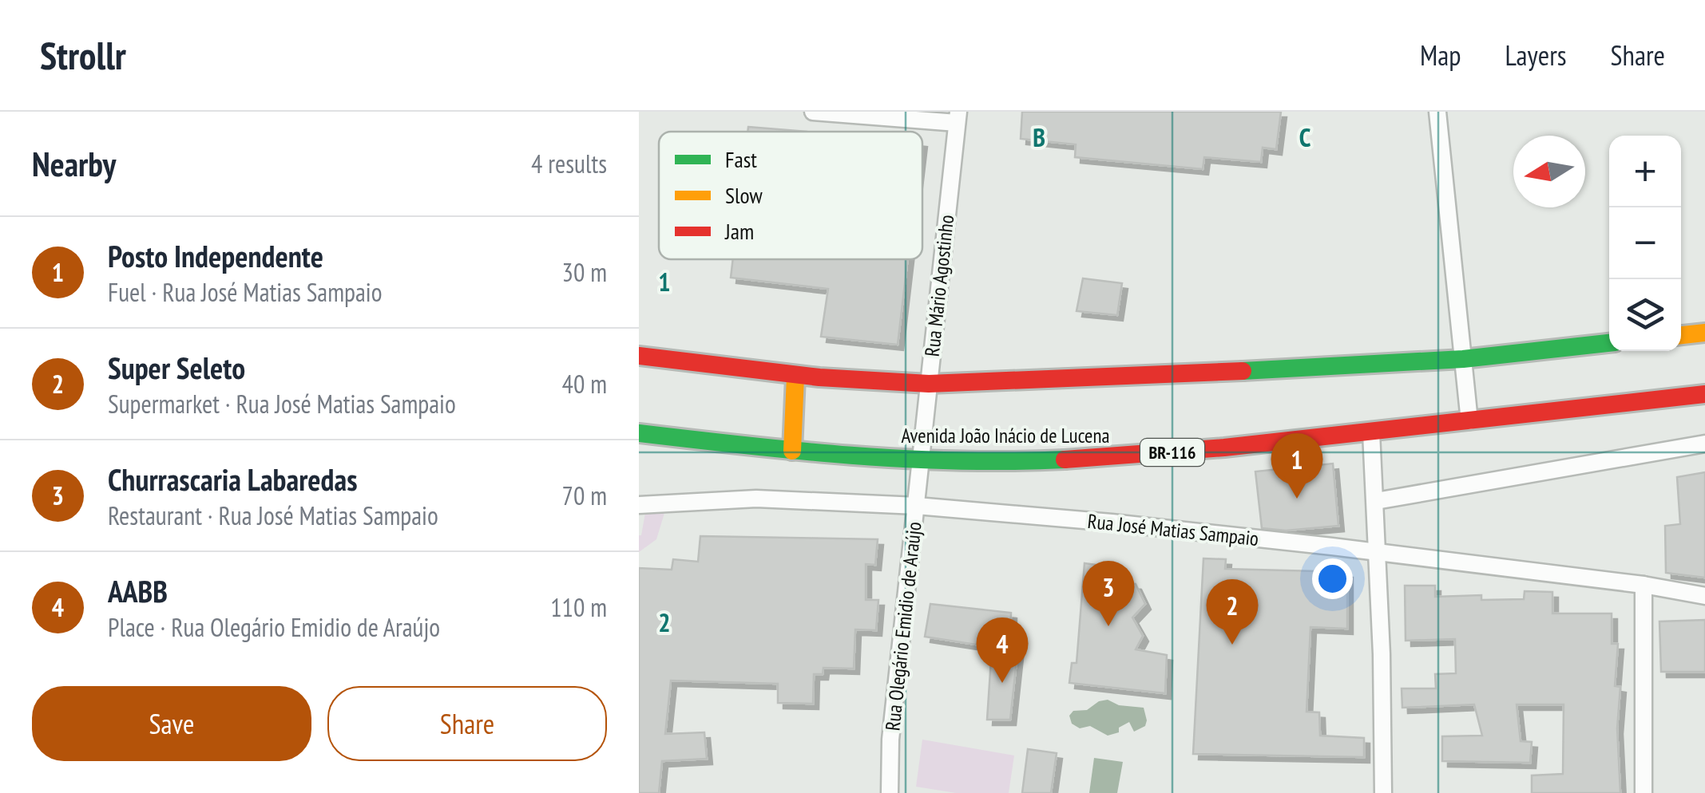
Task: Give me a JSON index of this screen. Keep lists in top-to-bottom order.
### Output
{
  "streets": {
    "main road": ["Avenida João Inácio de Lucena", "BR-116"],
    "street": ["Rua Mário Agostinho", "Rua José Matias Sampaio", "Rua Olegário Emidio de Araújo"]
  },
  "crossings": [
    ["Rua Mário Agostinho", "Avenida João Inácio de Lucena"],
    ["Rua Mário Agostinho", "Rua Olegário Emidio de Araújo"],
    ["Avenida João Inácio de Lucena", "Rua Olegário Emidio de Araújo"],
    ["Rua José Matias Sampaio", "Rua Olegário Emidio de Araújo"]
  ],
  "legend": ["Fast", "Slow", "Jam"],
  "north": "left",
  "page": {
    "header": "Strollr",
    "nav": ["Map", "Layers", "Share"],
    "heading": ["Nearby", "4 results"],
    "map_buttons": ["+", "−"],
    "list": [
      {
        "mark": "1",
        "name": "Posto Independente",
        "note": "Fuel · Rua José Matias Sampaio",
        "value": "30 m"
      },
      {
        "mark": "2",
        "name": "Super Seleto",
        "note": "Supermarket · Rua José Matias Sampaio",
        "value": "40 m"
      },
      {
        "mark": "3",
        "name": "Churrascaria Labaredas",
        "note": "Restaurant · Rua José Matias Sampaio",
        "value": "70 m"
      },
      {
        "mark": "4",
        "name": "AABB",
        "note": "Place · Rua Olegário Emidio de Araújo",
        "value": "110 m"
      }
    ],
    "pins": [
      "1",
      "3",
      "2",
      "4"
    ],
    "buttons": ["Save", "Share"]
  },
  "grid": {
    "columns": ["B", "C"],
    "rows": ["1", "2"]
  }
}
